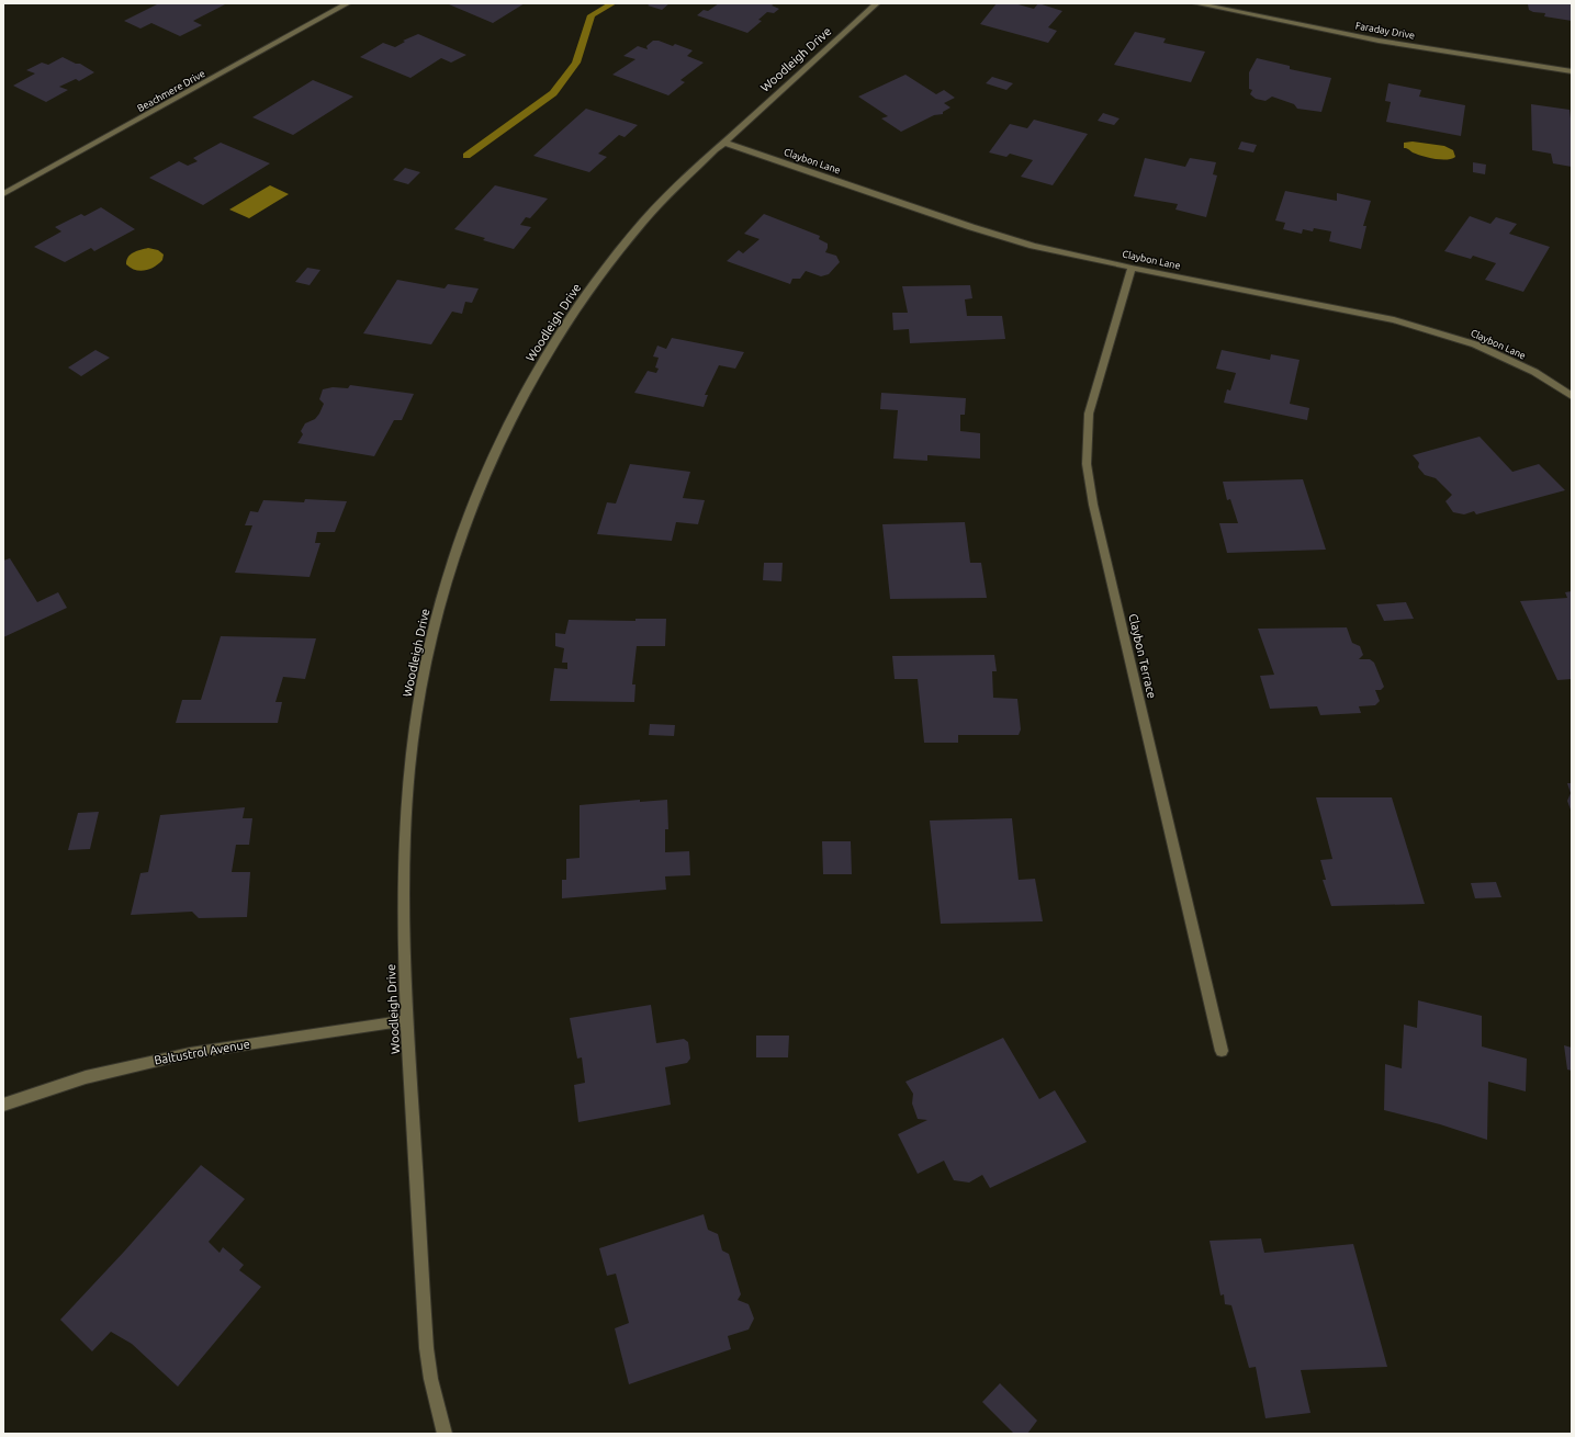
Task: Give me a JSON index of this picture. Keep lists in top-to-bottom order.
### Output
{
  "streets": {
    "street": [
      "Faraday Drive",
      "Woodleigh Drive",
      "Beachmere Drive",
      "Claybon Lane",
      "Claybon Terrace",
      "Baltustrol Avenue"
    ]
  },
  "crossings": [
    ["Woodleigh Drive", "Claybon Lane"],
    ["Woodleigh Drive", "Baltustrol Avenue"],
    ["Claybon Lane", "Claybon Terrace"]
  ]
}
